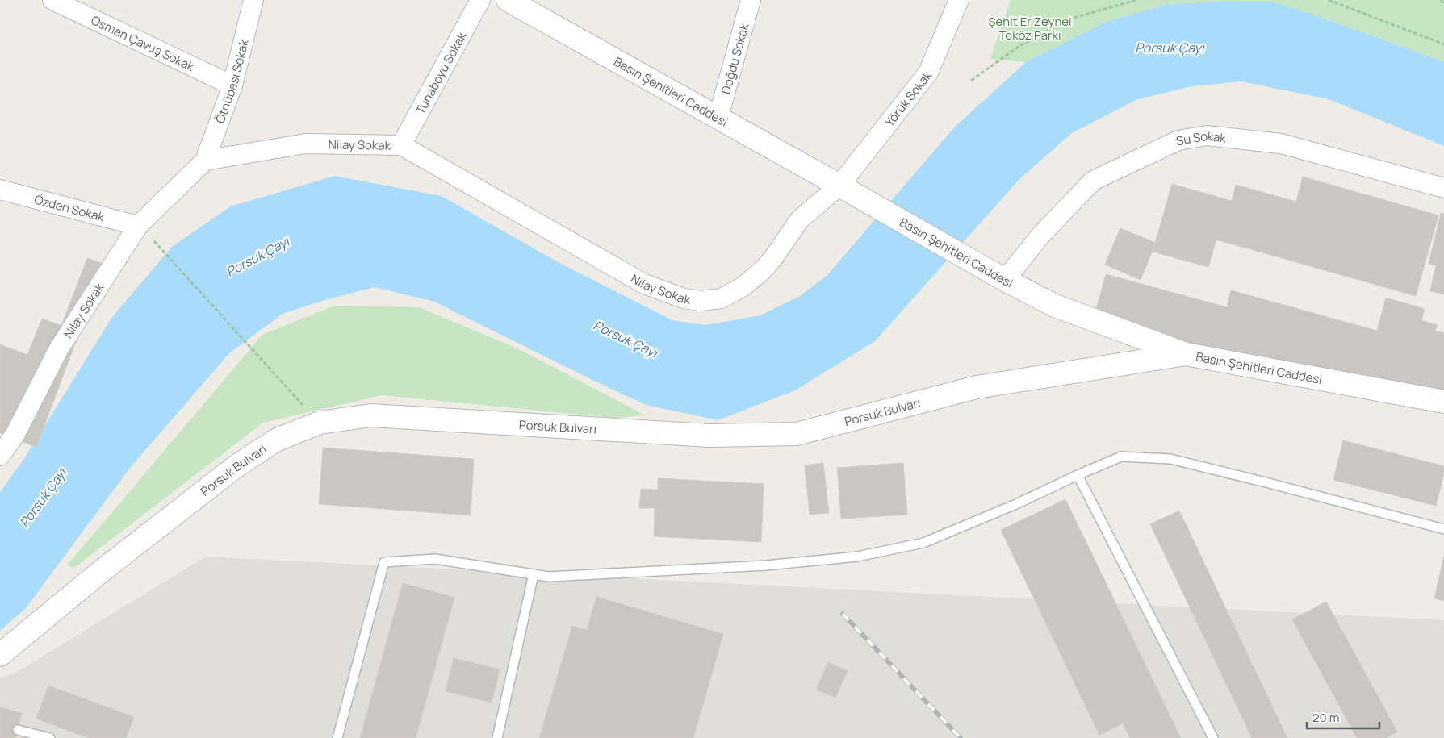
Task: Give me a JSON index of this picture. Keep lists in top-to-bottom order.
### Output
{
  "streets": {
    "main road": ["Basın Şehitleri Caddesi", "Porsuk Bulvarı"],
    "street": [
      "Osman Çavuş Sokak",
      "Doğdu Sokak",
      "Tunaboyu Sokak",
      "Ötnübaşı Sokak",
      "Yörük Sokak",
      "Su Sokak",
      "Nilay Sokak",
      "Özden Sokak"
    ]
  },
  "crossings": [
    ["Osman Çavuş Sokak", "Ötnübaşı Sokak"],
    ["Doğdu Sokak", "Basın Şehitleri Caddesi"],
    ["Tunaboyu Sokak", "Nilay Sokak"],
    ["Ötnübaşı Sokak", "Nilay Sokak"],
    ["Basın Şehitleri Caddesi", "Yörük Sokak"],
    ["Basın Şehitleri Caddesi", "Su Sokak"],
    ["Basın Şehitleri Caddesi", "Nilay Sokak"],
    ["Basın Şehitleri Caddesi", "Porsuk Bulvarı"],
    ["Yörük Sokak", "Nilay Sokak"],
    ["Nilay Sokak", "Özden Sokak"]
  ],
  "water": ["Porsuk Çayı"],
  "parks": ["Şehit Er Zeynel Toköz Parkı"],
  "scale_bar": "20 m"
}
